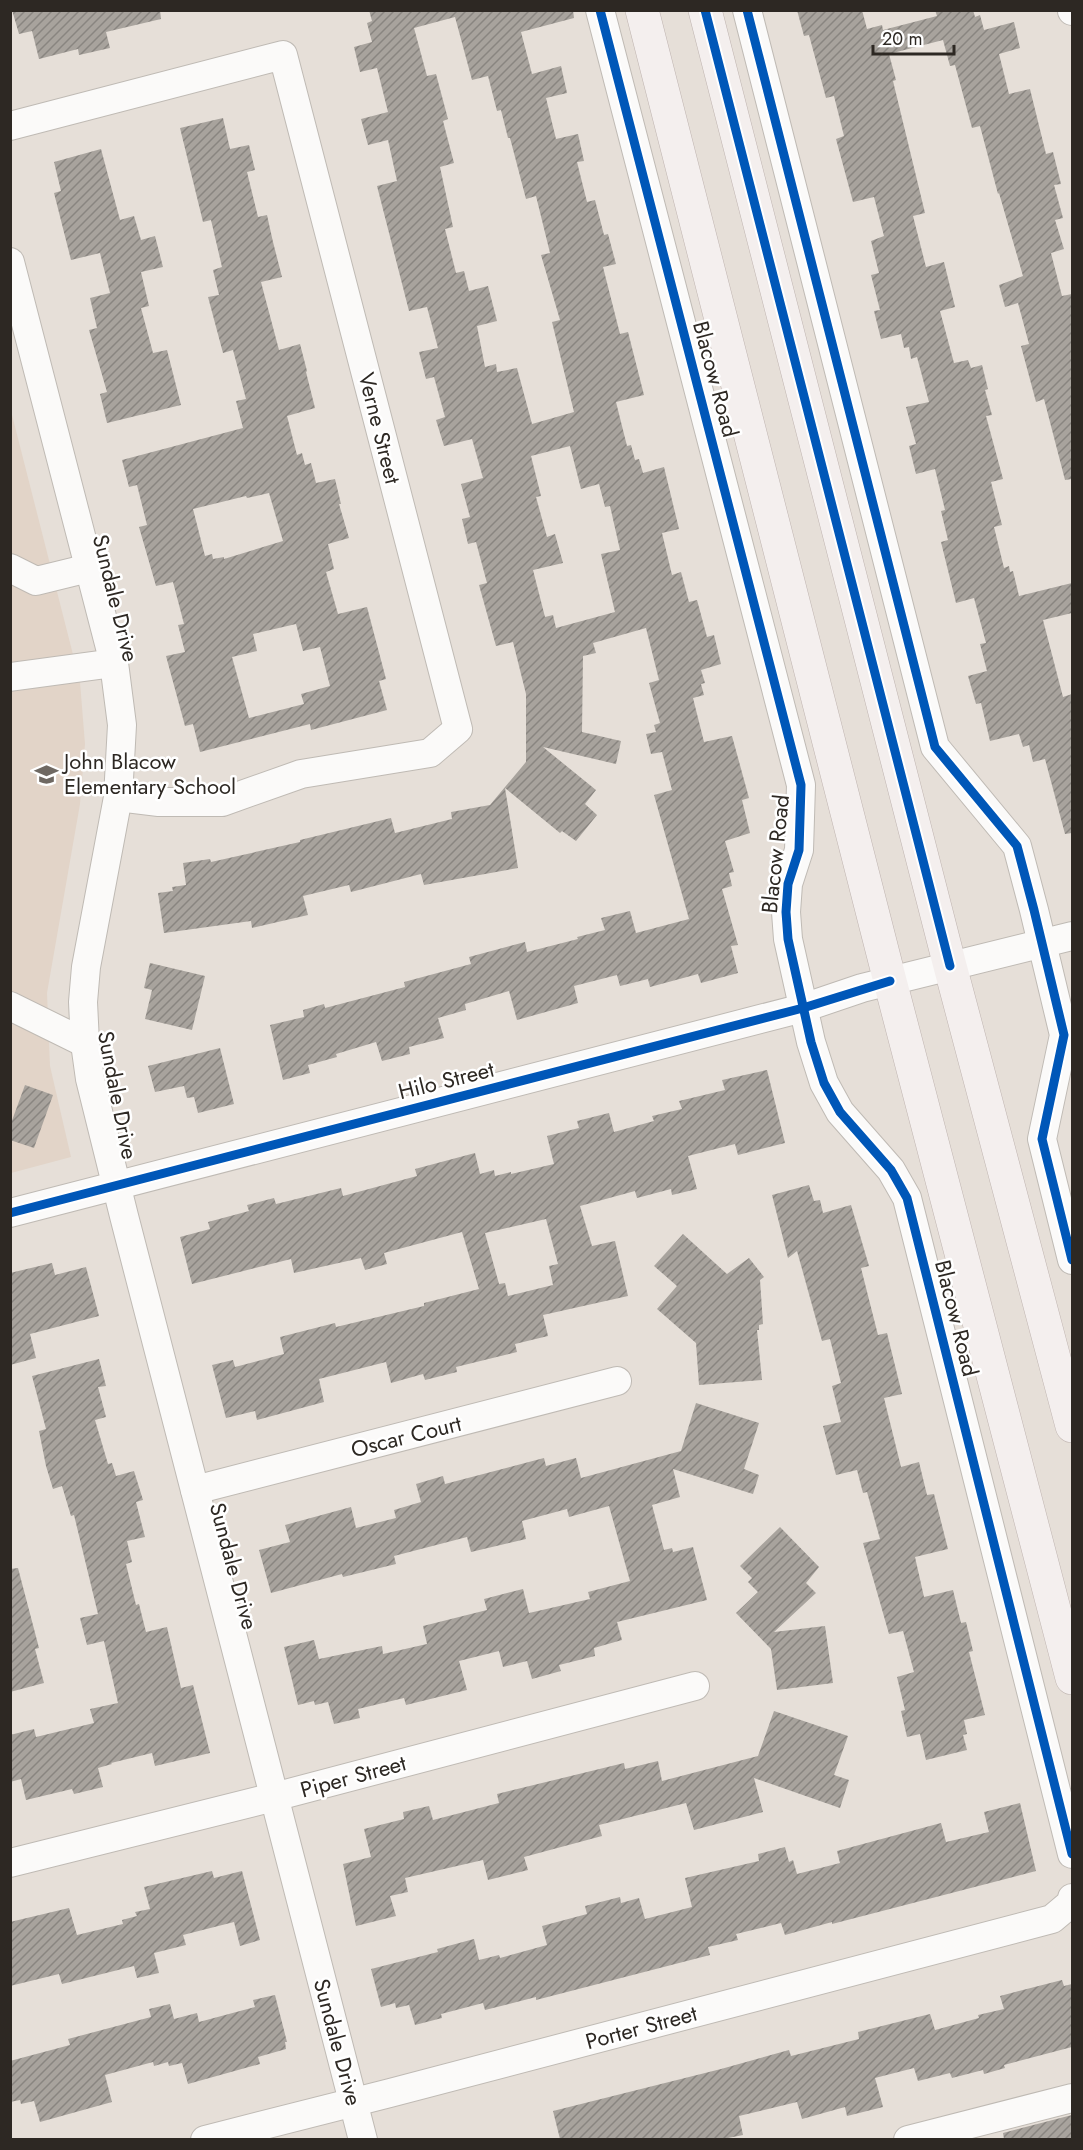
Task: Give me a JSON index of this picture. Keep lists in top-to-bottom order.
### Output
{
  "streets": {
    "main road": ["Blacow Road"],
    "street": [
      "Verne Street",
      "Sundale Drive",
      "Hilo Street",
      "Oscar Court",
      "Piper Street",
      "Porter Street"
    ]
  },
  "crossings": [
    ["Blacow Road", "Hilo Street"],
    ["Verne Street", "Sundale Drive"],
    ["Sundale Drive", "Hilo Street"],
    ["Sundale Drive", "Oscar Court"],
    ["Sundale Drive", "Piper Street"],
    ["Sundale Drive", "Porter Street"]
  ],
  "places": {
    "school or university": ["John Blacow Elementary School"]
  },
  "scale_bar": "20 m"
}
